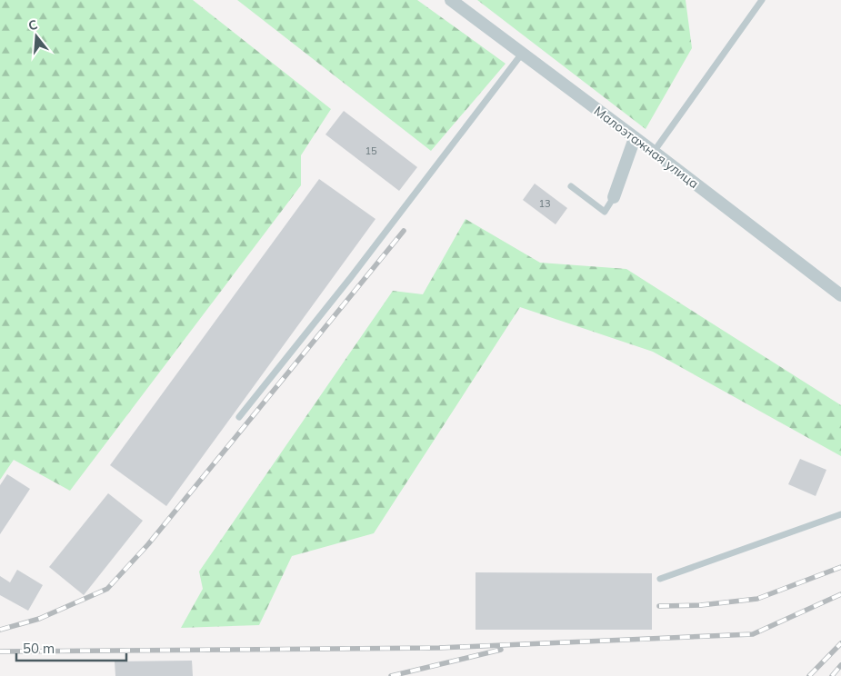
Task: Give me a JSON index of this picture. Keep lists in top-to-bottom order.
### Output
{
  "streets": {
    "street": ["Малоэтажная улица"]
  },
  "house_numbers": ["15", "13"],
  "scale_bar": "50 m",
  "north": "top"
}
